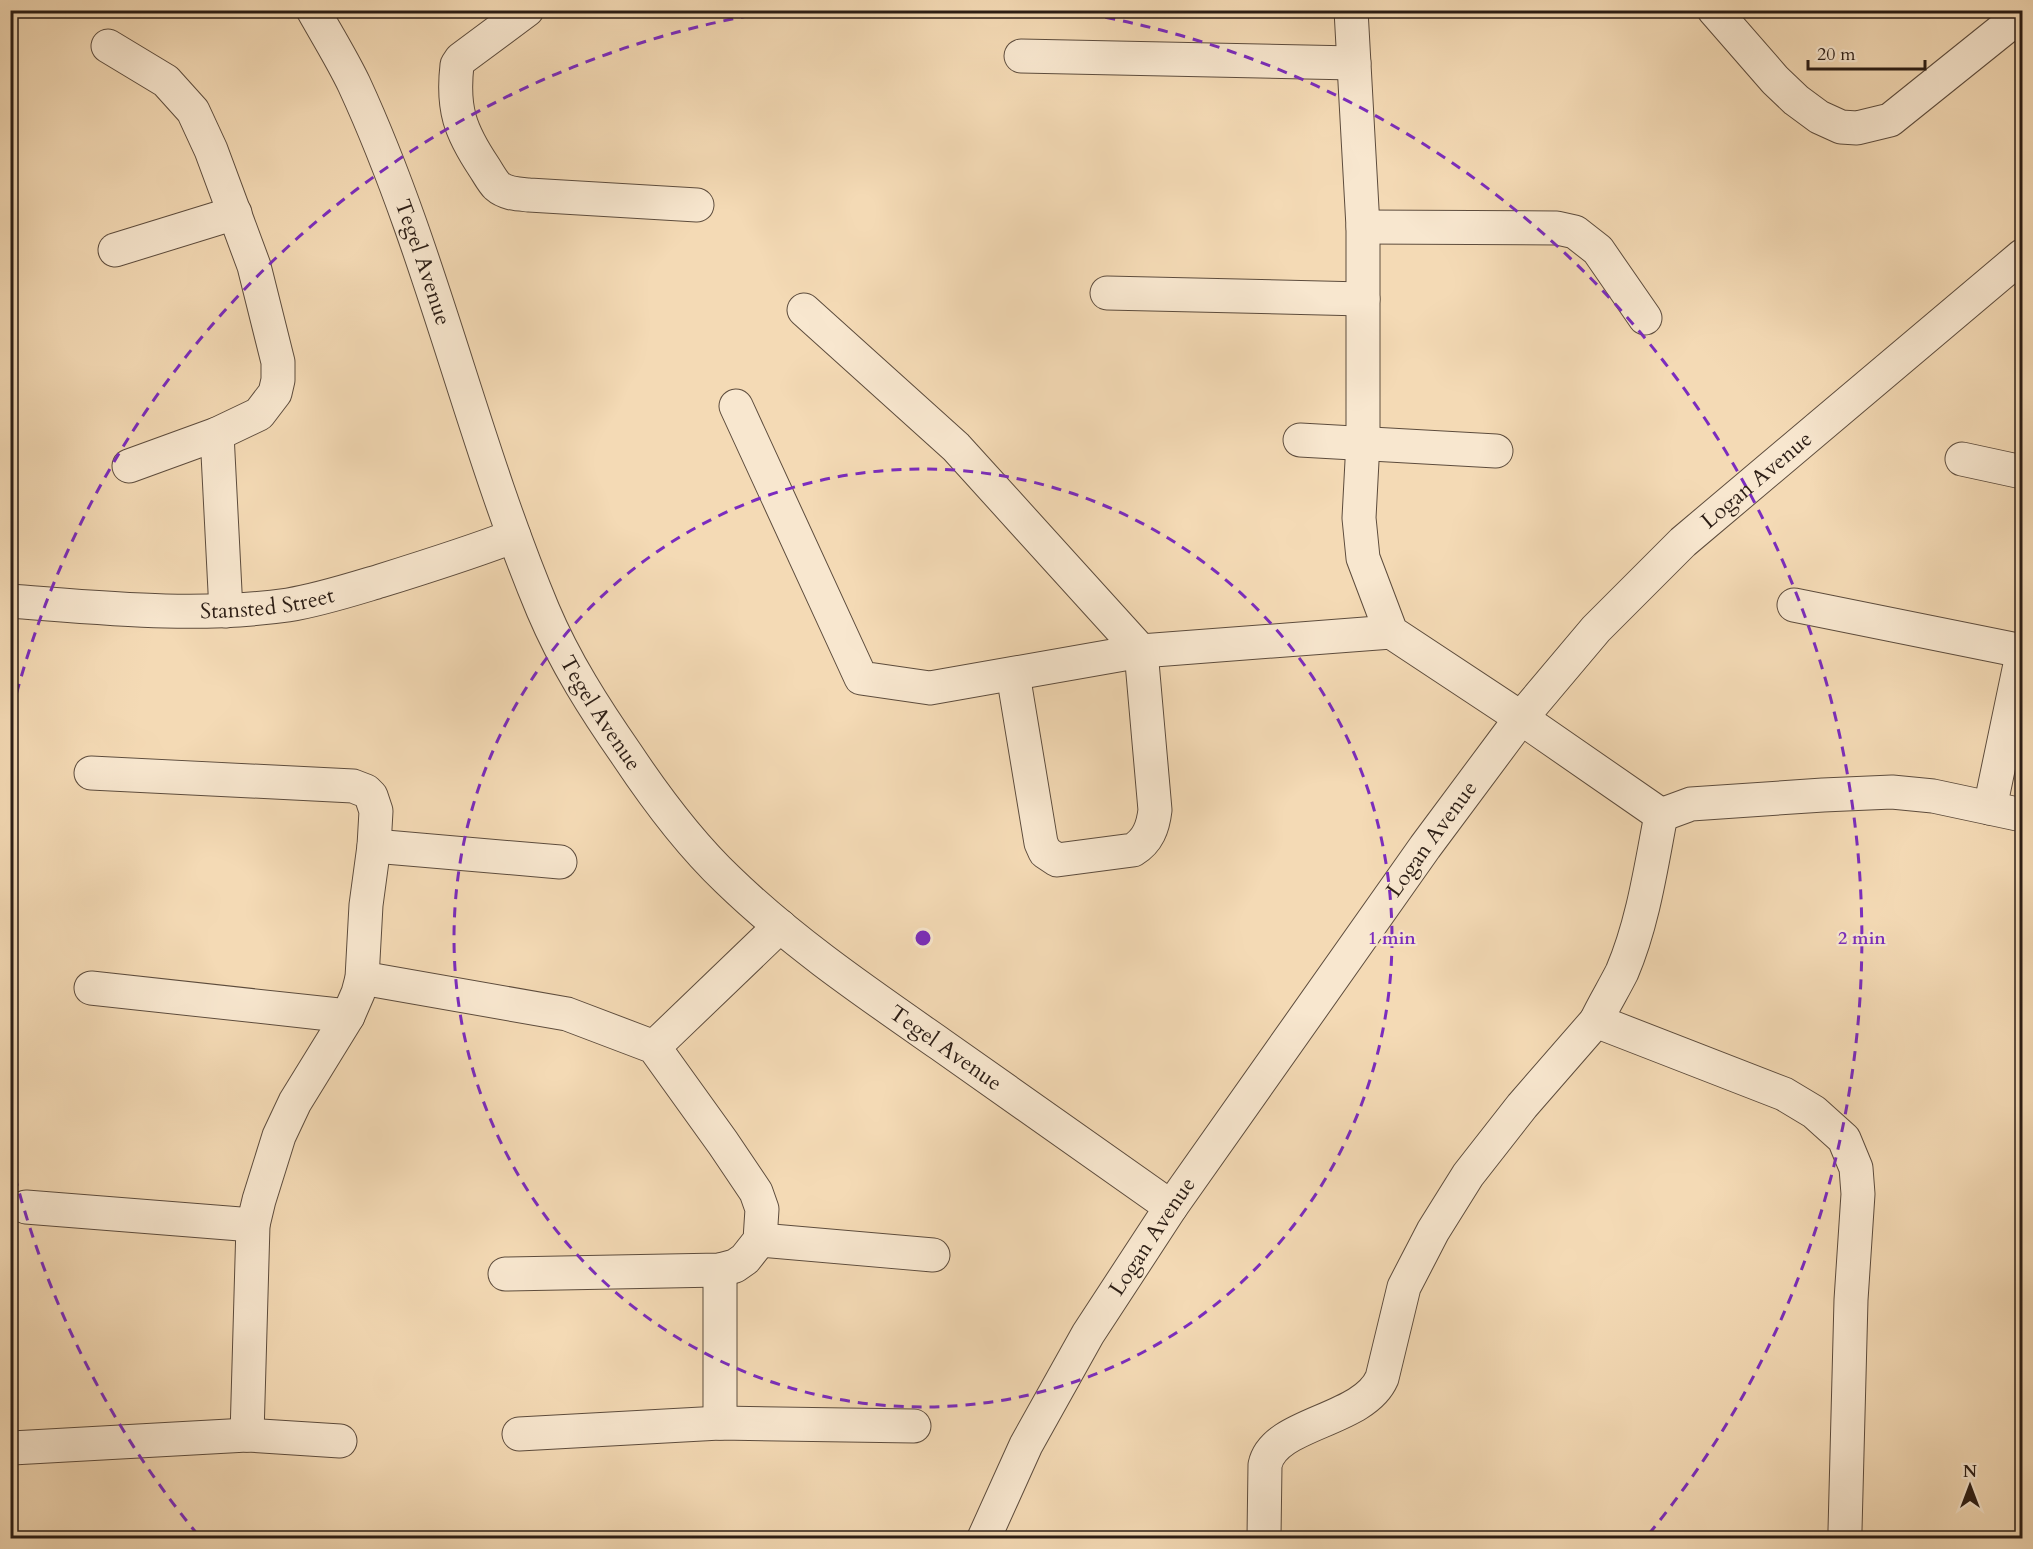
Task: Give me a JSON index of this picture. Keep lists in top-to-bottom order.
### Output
{
  "streets": {
    "street": ["Tegel Avenue", "Logan Avenue", "Stansted Street"]
  },
  "crossings": [
    ["Tegel Avenue", "Logan Avenue"],
    ["Tegel Avenue", "Stansted Street"]
  ],
  "scale_bar": "20 m",
  "north": "top",
  "rings": ["1 min", "2 min"]
}
